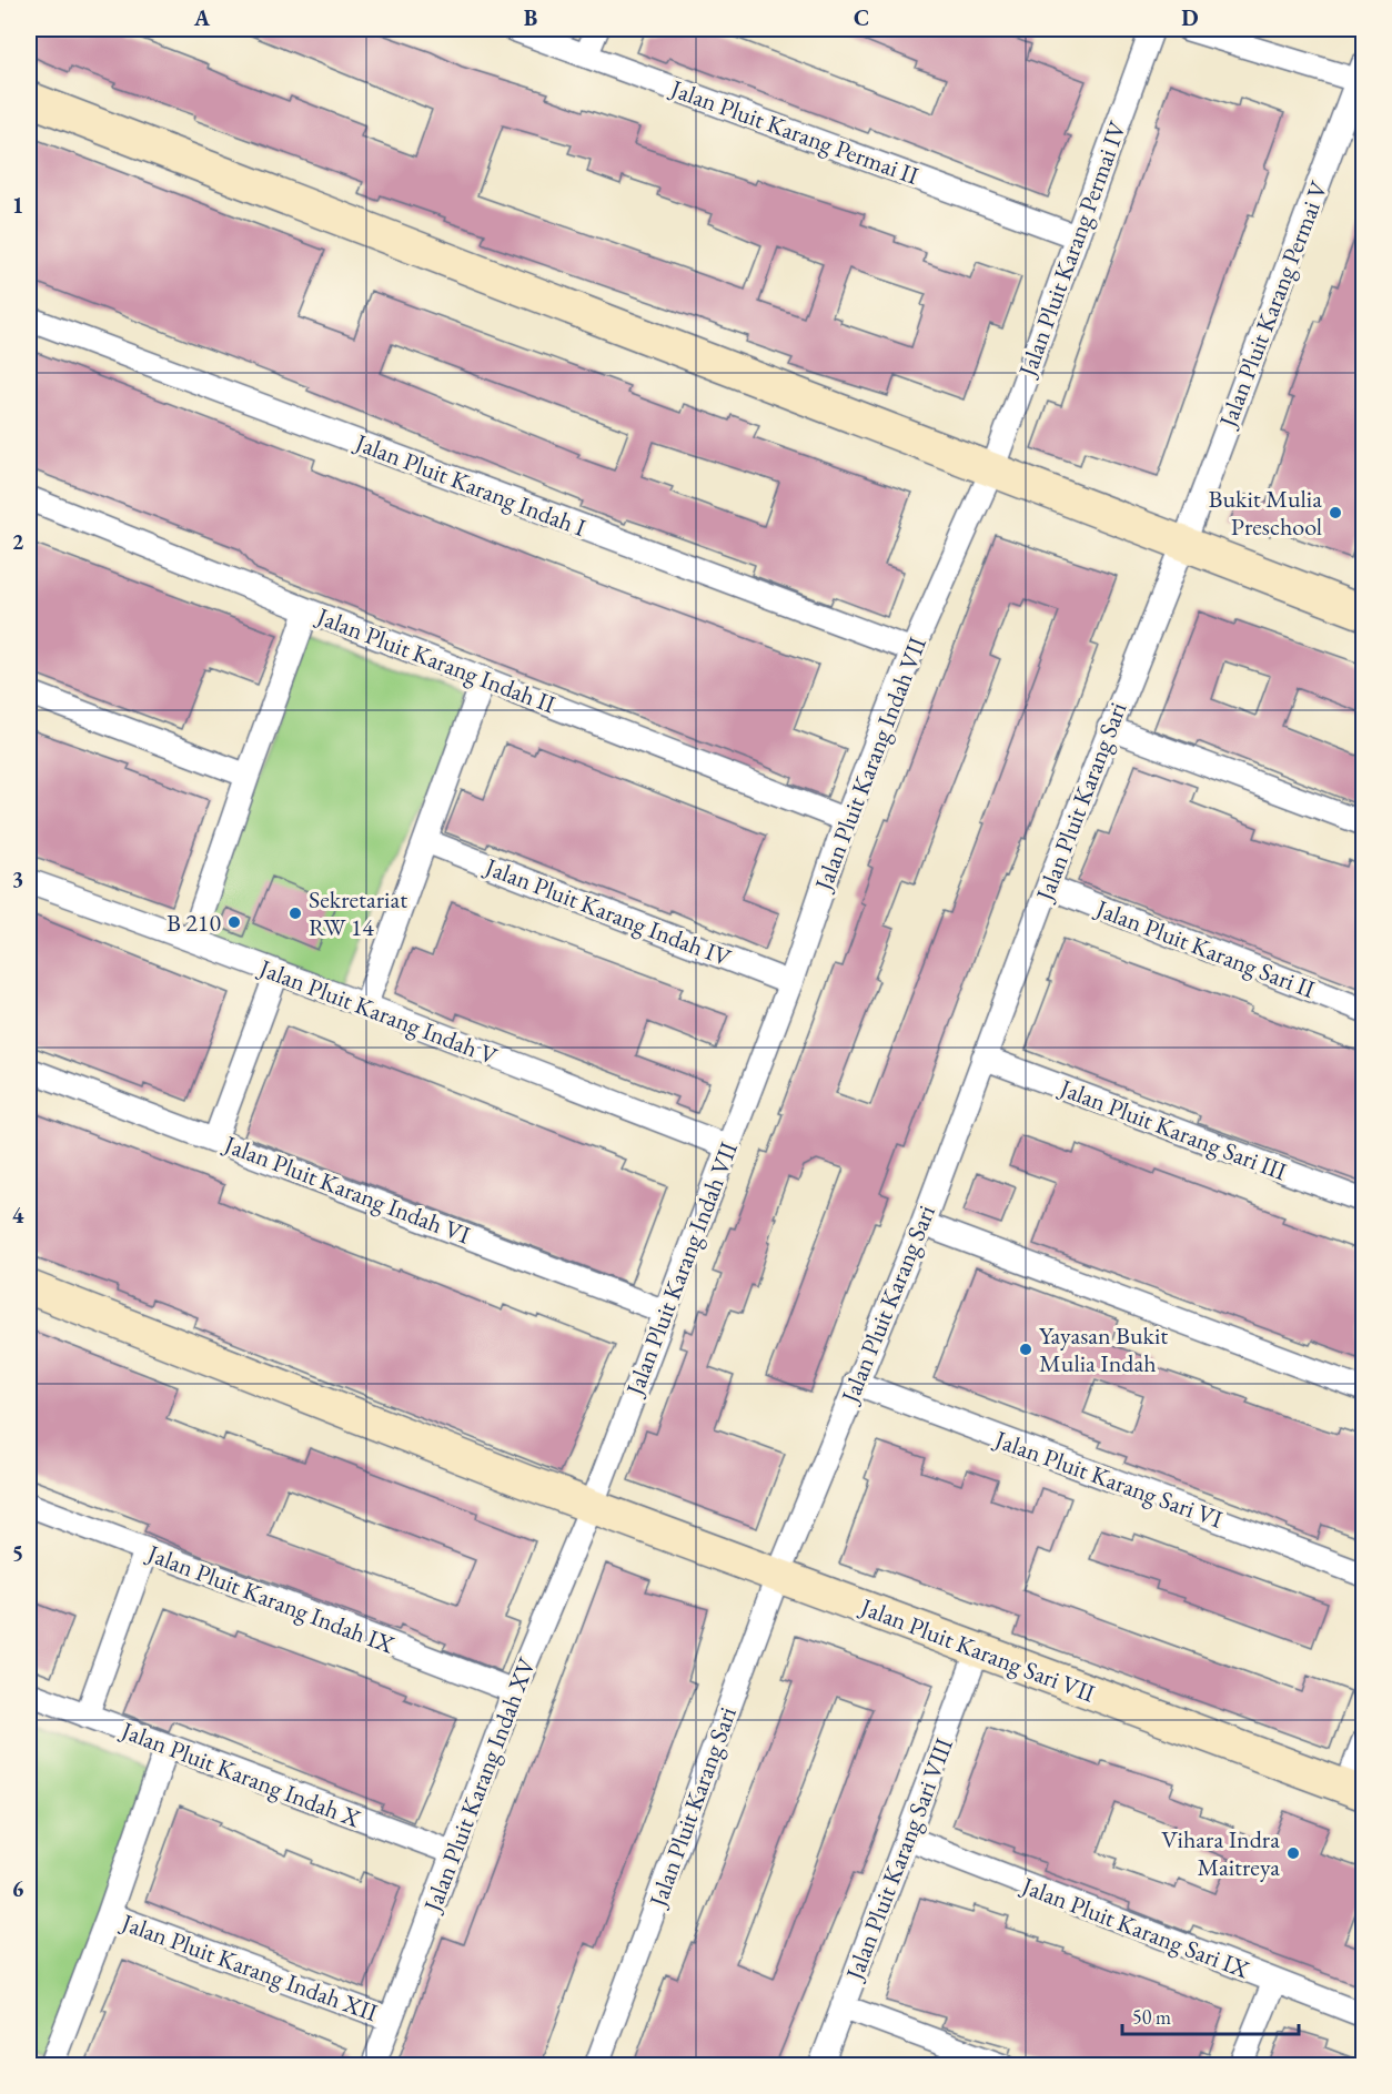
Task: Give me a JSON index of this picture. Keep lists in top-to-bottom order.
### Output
{
  "streets": {
    "street": [
      "Jalan Pluit Karang Permai II",
      "Jalan Pluit Karang Permai IV",
      "Jalan Pluit Karang Permai V",
      "Jalan Pluit Karang Indah I",
      "Jalan Pluit Karang Indah II",
      "Jalan Pluit Karang Indah VII",
      "Jalan Pluit Karang Sari",
      "Jalan Pluit Karang Indah IV",
      "Jalan Pluit Karang Sari II",
      "Jalan Pluit Karang Indah V",
      "Jalan Pluit Karang Sari III",
      "Jalan Pluit Karang Indah VI",
      "Jalan Pluit Karang Sari VI",
      "Jalan Pluit Karang Indah IX",
      "Jalan Pluit Karang Sari VII",
      "Jalan Pluit Karang Indah X",
      "Jalan Pluit Karang Indah XV",
      "Jalan Pluit Karang Sari VIII",
      "Jalan Pluit Karang Sari IX",
      "Jalan Pluit Karang Indah XII"
    ]
  },
  "crossings": [
    ["Jalan Pluit Karang Permai II", "Jalan Pluit Karang Permai IV"],
    ["Jalan Pluit Karang Permai IV", "Jalan Pluit Karang Indah VII"],
    ["Jalan Pluit Karang Permai V", "Jalan Pluit Karang Sari"],
    ["Jalan Pluit Karang Indah I", "Jalan Pluit Karang Indah VII"],
    ["Jalan Pluit Karang Indah II", "Jalan Pluit Karang Indah VII"],
    ["Jalan Pluit Karang Indah VII", "Jalan Pluit Karang Indah IV"],
    ["Jalan Pluit Karang Indah VII", "Jalan Pluit Karang Indah V"],
    ["Jalan Pluit Karang Indah VII", "Jalan Pluit Karang Indah VI"],
    ["Jalan Pluit Karang Indah VII", "Jalan Pluit Karang Sari VII"],
    ["Jalan Pluit Karang Indah VII", "Jalan Pluit Karang Indah XV"],
    ["Jalan Pluit Karang Sari", "Jalan Pluit Karang Sari II"],
    ["Jalan Pluit Karang Sari", "Jalan Pluit Karang Sari III"],
    ["Jalan Pluit Karang Sari", "Jalan Pluit Karang Sari VI"],
    ["Jalan Pluit Karang Sari", "Jalan Pluit Karang Sari VII"],
    ["Jalan Pluit Karang Indah IX", "Jalan Pluit Karang Indah XV"],
    ["Jalan Pluit Karang Sari VII", "Jalan Pluit Karang Indah XV"],
    ["Jalan Pluit Karang Sari VII", "Jalan Pluit Karang Sari VIII"],
    ["Jalan Pluit Karang Indah X", "Jalan Pluit Karang Indah XV"],
    ["Jalan Pluit Karang Indah XV", "Jalan Pluit Karang Indah XII"],
    ["Jalan Pluit Karang Sari VIII", "Jalan Pluit Karang Sari IX"]
  ],
  "places": [
    "Bukit Mulia Preschool",
    "Sekretariat RW 14",
    "B 210",
    "Yayasan Bukit Mulia Indah",
    "Vihara Indra Maitreya"
  ],
  "scale_bar": "50 m",
  "grid": {
    "columns": [
      "A",
      "B",
      "C",
      "D"
    ],
    "rows": [
      "1",
      "2",
      "3",
      "4",
      "5",
      "6"
    ]
  }
}
